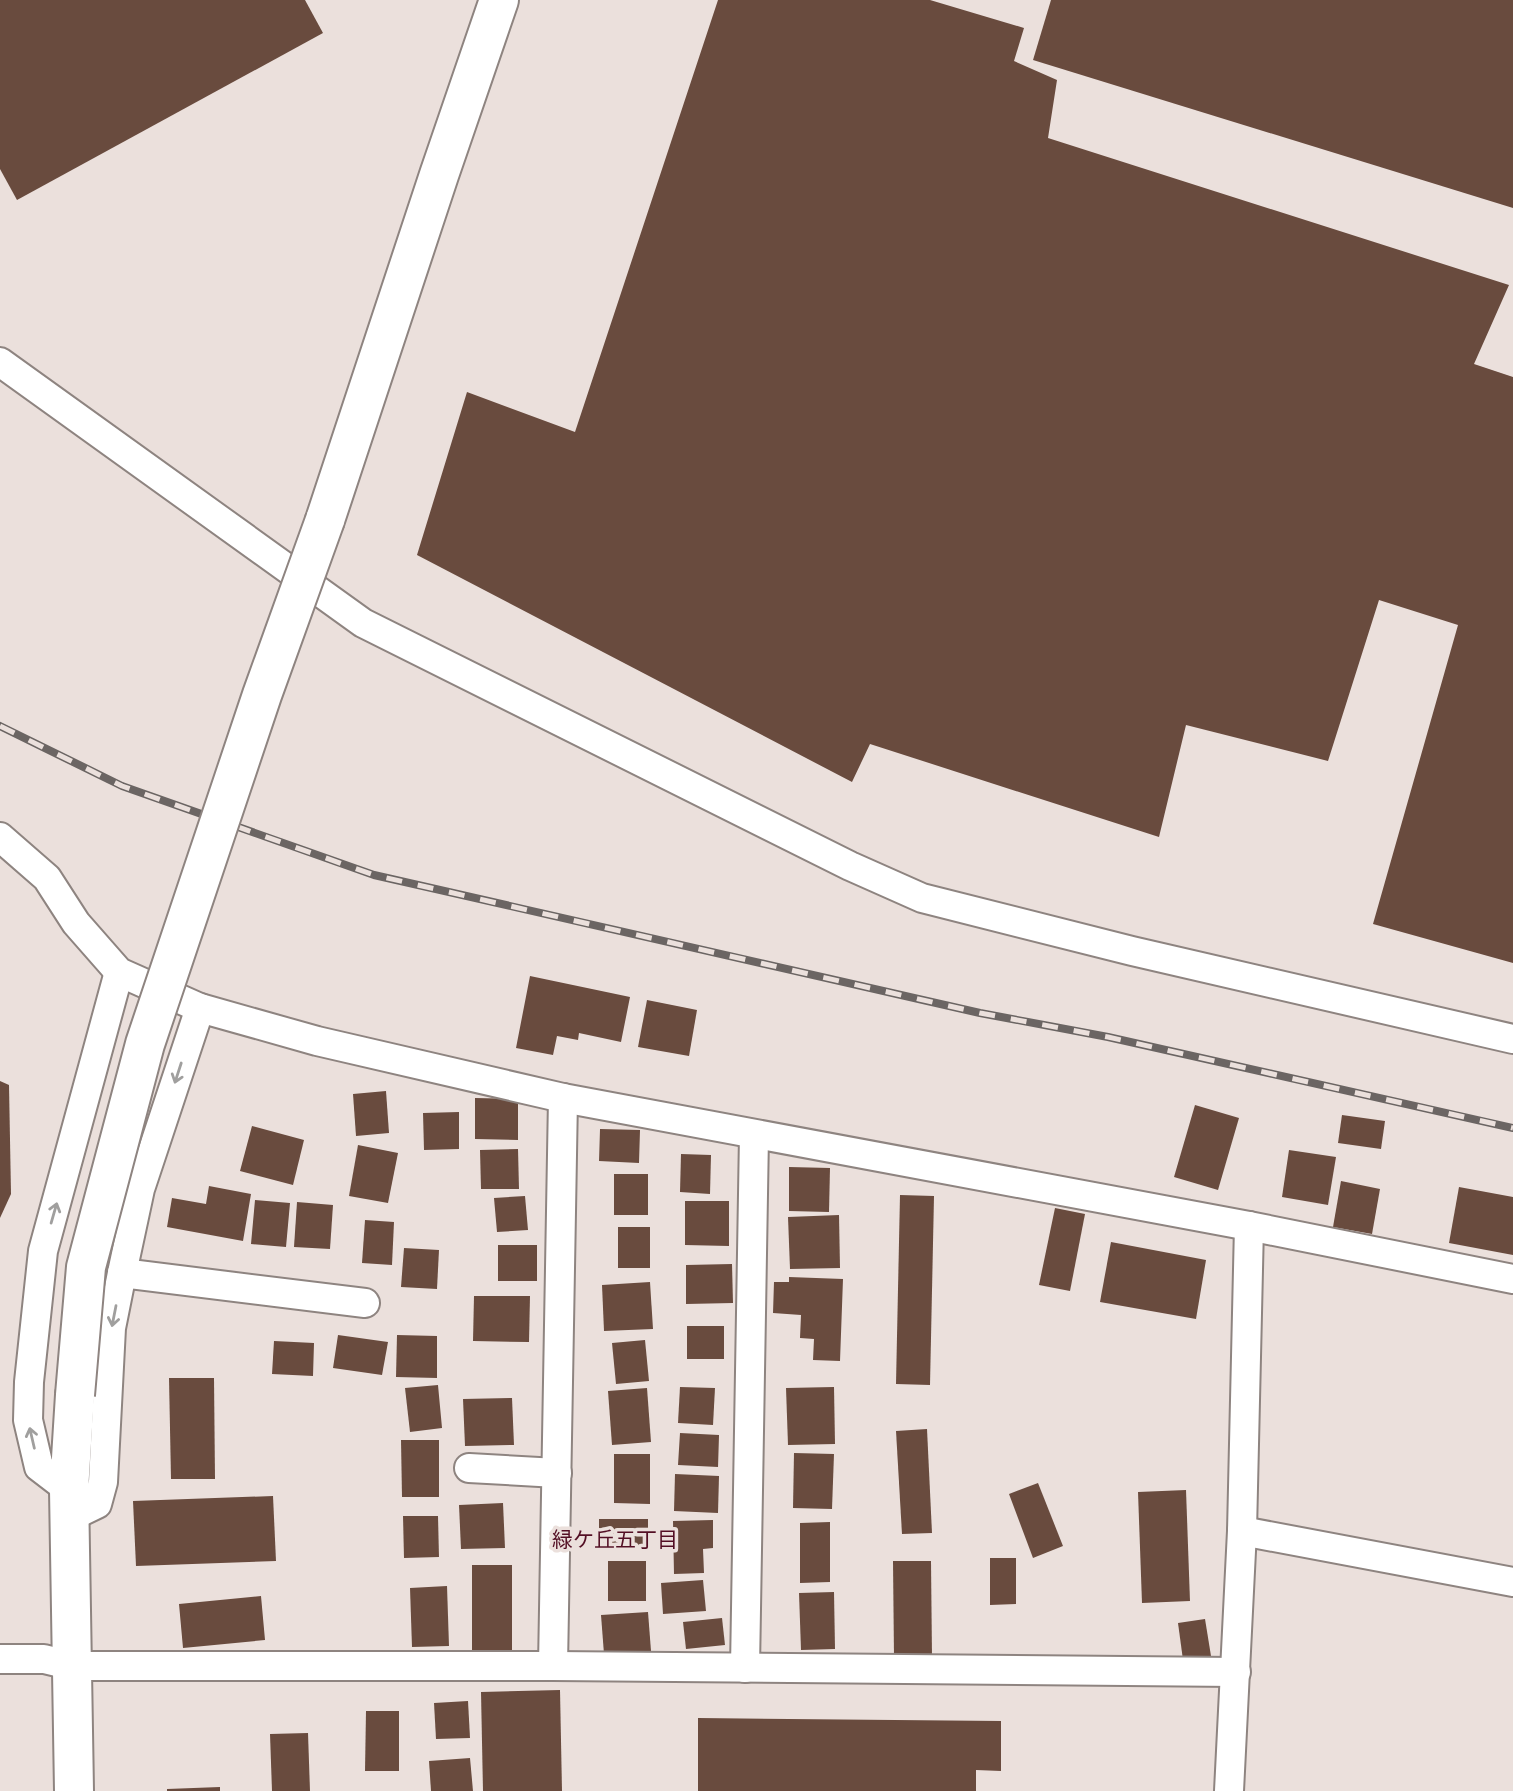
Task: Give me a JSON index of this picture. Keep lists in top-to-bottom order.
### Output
{
  "districts": ["緑ケ丘五丁目"]
}
